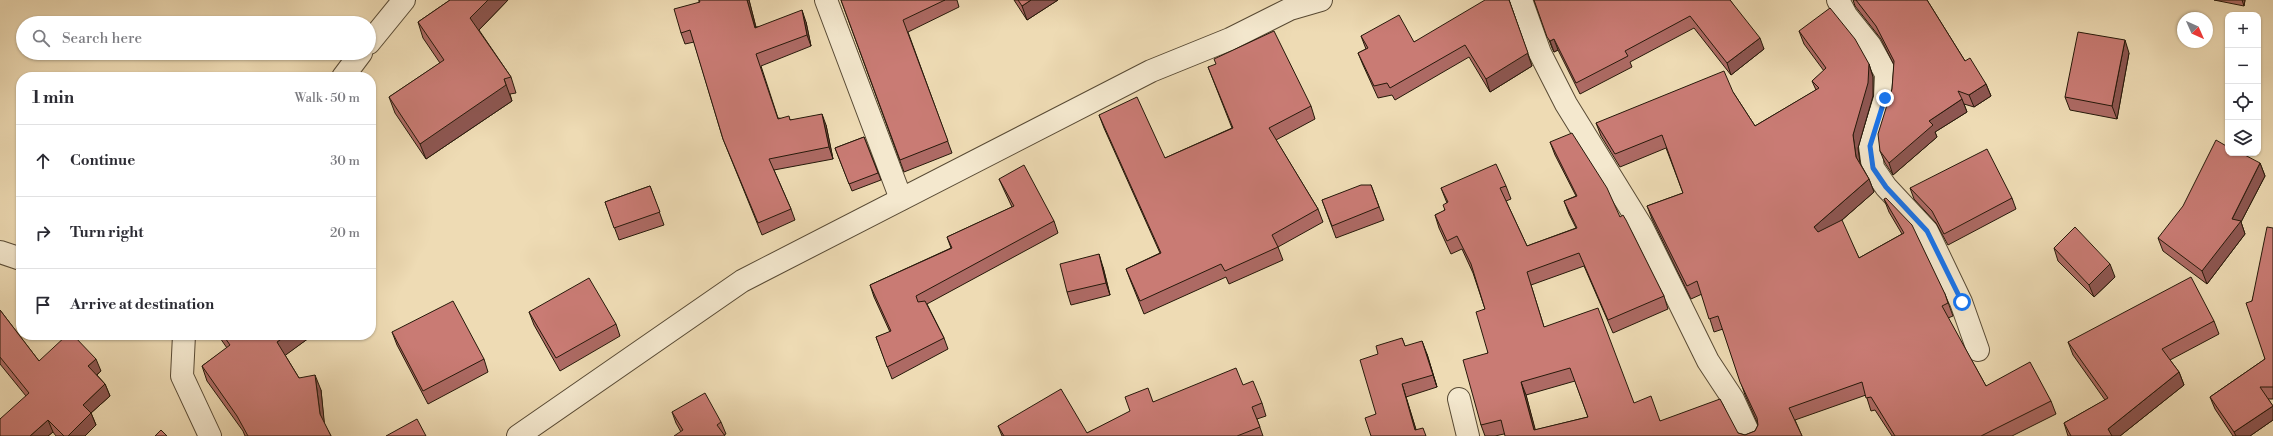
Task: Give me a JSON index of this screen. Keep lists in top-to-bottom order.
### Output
{
  "north": "bottom right",
  "page": {
    "map_buttons": ["+", "−"],
    "search": "Search here",
    "heading": ["1 min", "Walk · 50 m"],
    "list": [
      ["Continue", "30 m"],
      ["Turn right", "20 m"],
      "Arrive at destination"
    ]
  }
}
